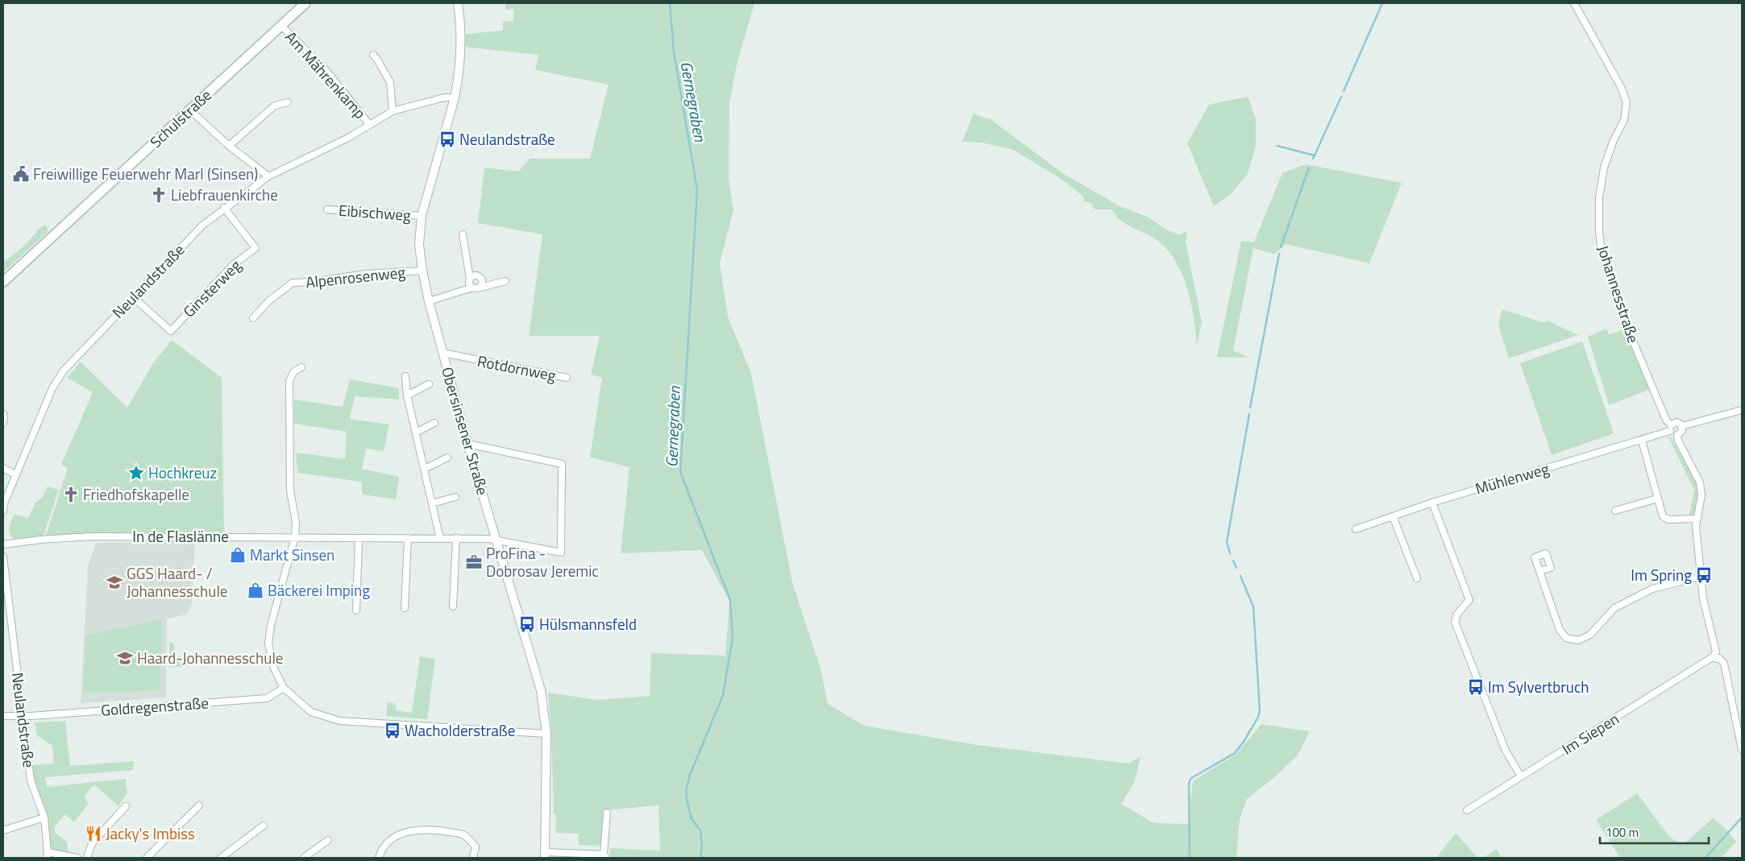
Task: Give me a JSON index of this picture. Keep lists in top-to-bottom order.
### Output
{
  "streets": {
    "main road": ["Schulstraße"],
    "street": [
      "Am Mährenkamp",
      "Eibischweg",
      "Alpenrosenweg",
      "Neulandstraße",
      "Ginsterweg",
      "Johannesstraße",
      "Rotdornweg",
      "Obersinsener Straße",
      "Mühlenweg",
      "In de Flaslänne",
      "Goldregenstraße",
      "Im Siepen"
    ]
  },
  "crossings": [
    ["Am Mährenkamp", "Schulstraße"],
    ["Am Mährenkamp", "Neulandstraße"],
    ["Eibischweg", "Obersinsener Straße"],
    ["Alpenrosenweg", "Obersinsener Straße"],
    ["Neulandstraße", "Ginsterweg"],
    ["Neulandstraße", "Obersinsener Straße"],
    ["Neulandstraße", "Goldregenstraße"],
    ["Johannesstraße", "Mühlenweg"],
    ["Rotdornweg", "Obersinsener Straße"],
    ["Obersinsener Straße", "In de Flaslänne"]
  ],
  "water": ["Gernegraben"],
  "places": {
    "bus stop": [
      "Neulandstraße",
      "Im Spring",
      "Hülsmannsfeld",
      "Im Sylvertbruch",
      "Wacholderstraße"
    ],
    "public building": ["Freiwillige Feuerwehr Marl (Sinsen)"],
    "church": ["Liebfrauenkirche", "Friedhofskapelle"],
    "place": ["Hochkreuz"],
    "shop": ["Markt Sinsen", "Bäckerei Imping"],
    "office": ["ProFina - Dobrosav Jeremic"],
    "school or university": ["GGS Haard- / Johannesschule", "Haard-Johannesschule"],
    "restaurant": ["Jacky's Imbiss"]
  },
  "scale_bar": "100 m"
}
